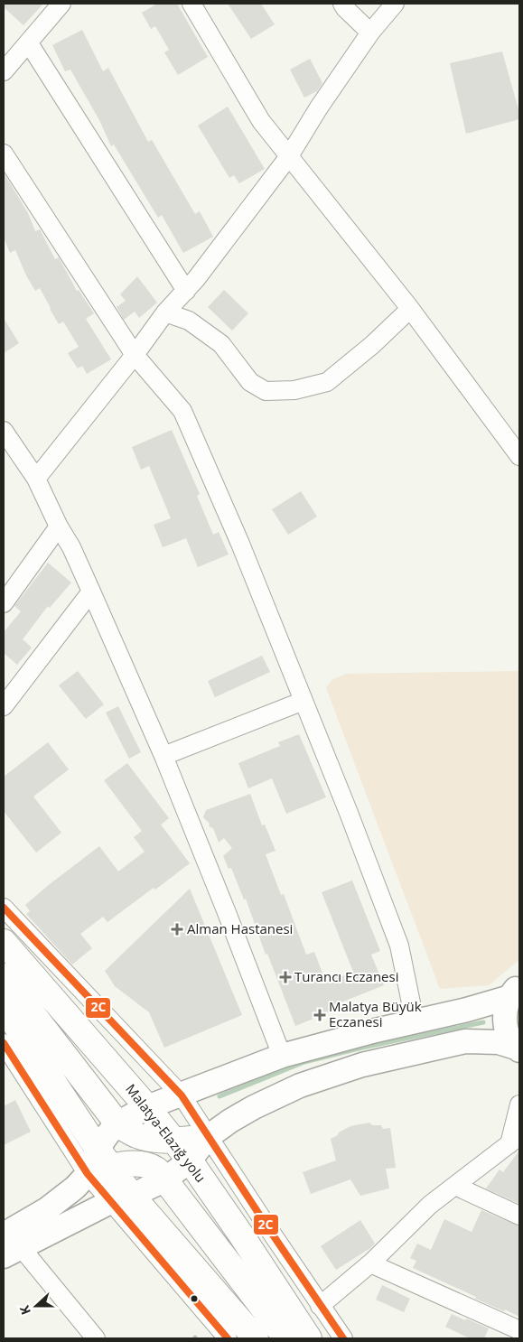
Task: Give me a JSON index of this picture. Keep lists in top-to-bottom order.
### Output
{
  "streets": {
    "highway": ["Malatya-Elazığ yolu"]
  },
  "places": {
    "health": ["Alman Hastanesi", "Turancı Eczanesi", "Malatya Büyük Eczanesi"]
  },
  "lines": ["transit line 2C"],
  "north": "left"
}
